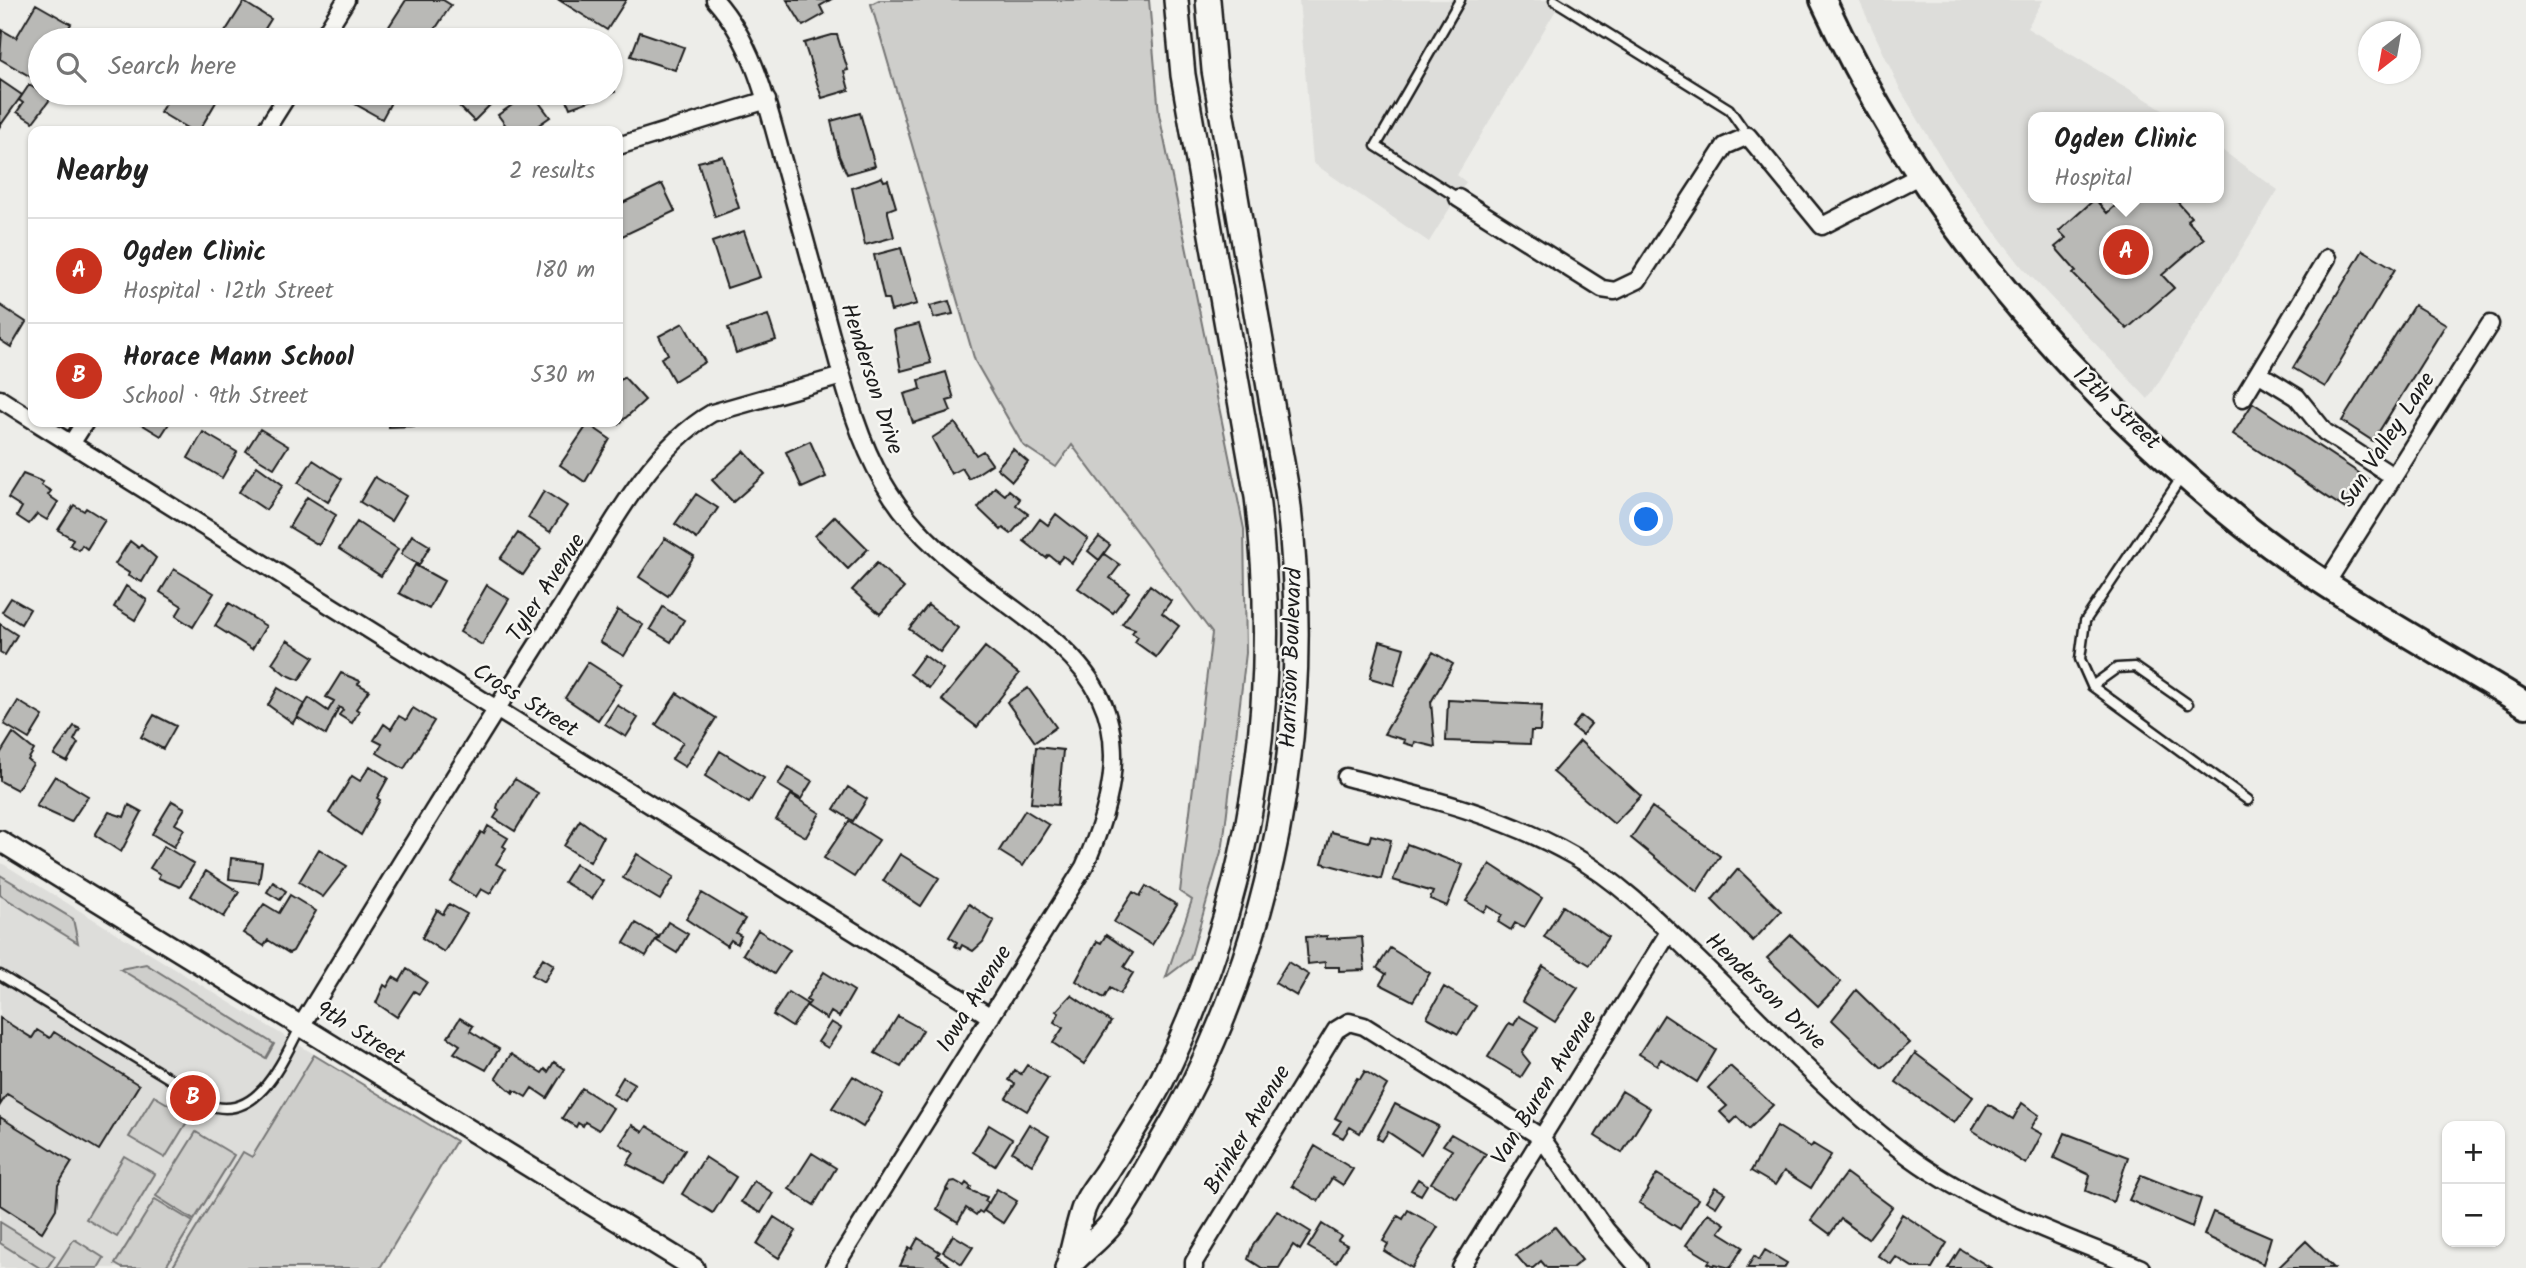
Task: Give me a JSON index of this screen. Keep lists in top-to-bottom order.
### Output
{
  "streets": {
    "main road": ["12th Street", "Harrison Boulevard"],
    "street": [
      "Henderson Drive",
      "Sun Valley Lane",
      "Tyler Avenue",
      "Cross Street",
      "Iowa Avenue",
      "9th Street",
      "Van Buren Avenue",
      "Brinker Avenue"
    ]
  },
  "crossings": [
    ["Henderson Drive", "Tyler Avenue"],
    ["Henderson Drive", "Iowa Avenue"],
    ["Henderson Drive", "Van Buren Avenue"],
    ["12th Street", "Sun Valley Lane"],
    ["Tyler Avenue", "Cross Street"],
    ["Tyler Avenue", "9th Street"],
    ["Cross Street", "Iowa Avenue"],
    ["Van Buren Avenue", "Brinker Avenue"]
  ],
  "north": "bottom left",
  "page": {
    "search": "Search here",
    "popup": ["Ogden Clinic", "Hospital"],
    "heading": ["Nearby", "2 results"],
    "list": [
      {
        "mark": "A",
        "name": "Ogden Clinic",
        "note": "Hospital · 12th Street",
        "value": "180 m"
      },
      {
        "mark": "B",
        "name": "Horace Mann School",
        "note": "School · 9th Street",
        "value": "530 m"
      }
    ],
    "pins": ["A", "B"],
    "map_buttons": ["+", "−"]
  }
}
